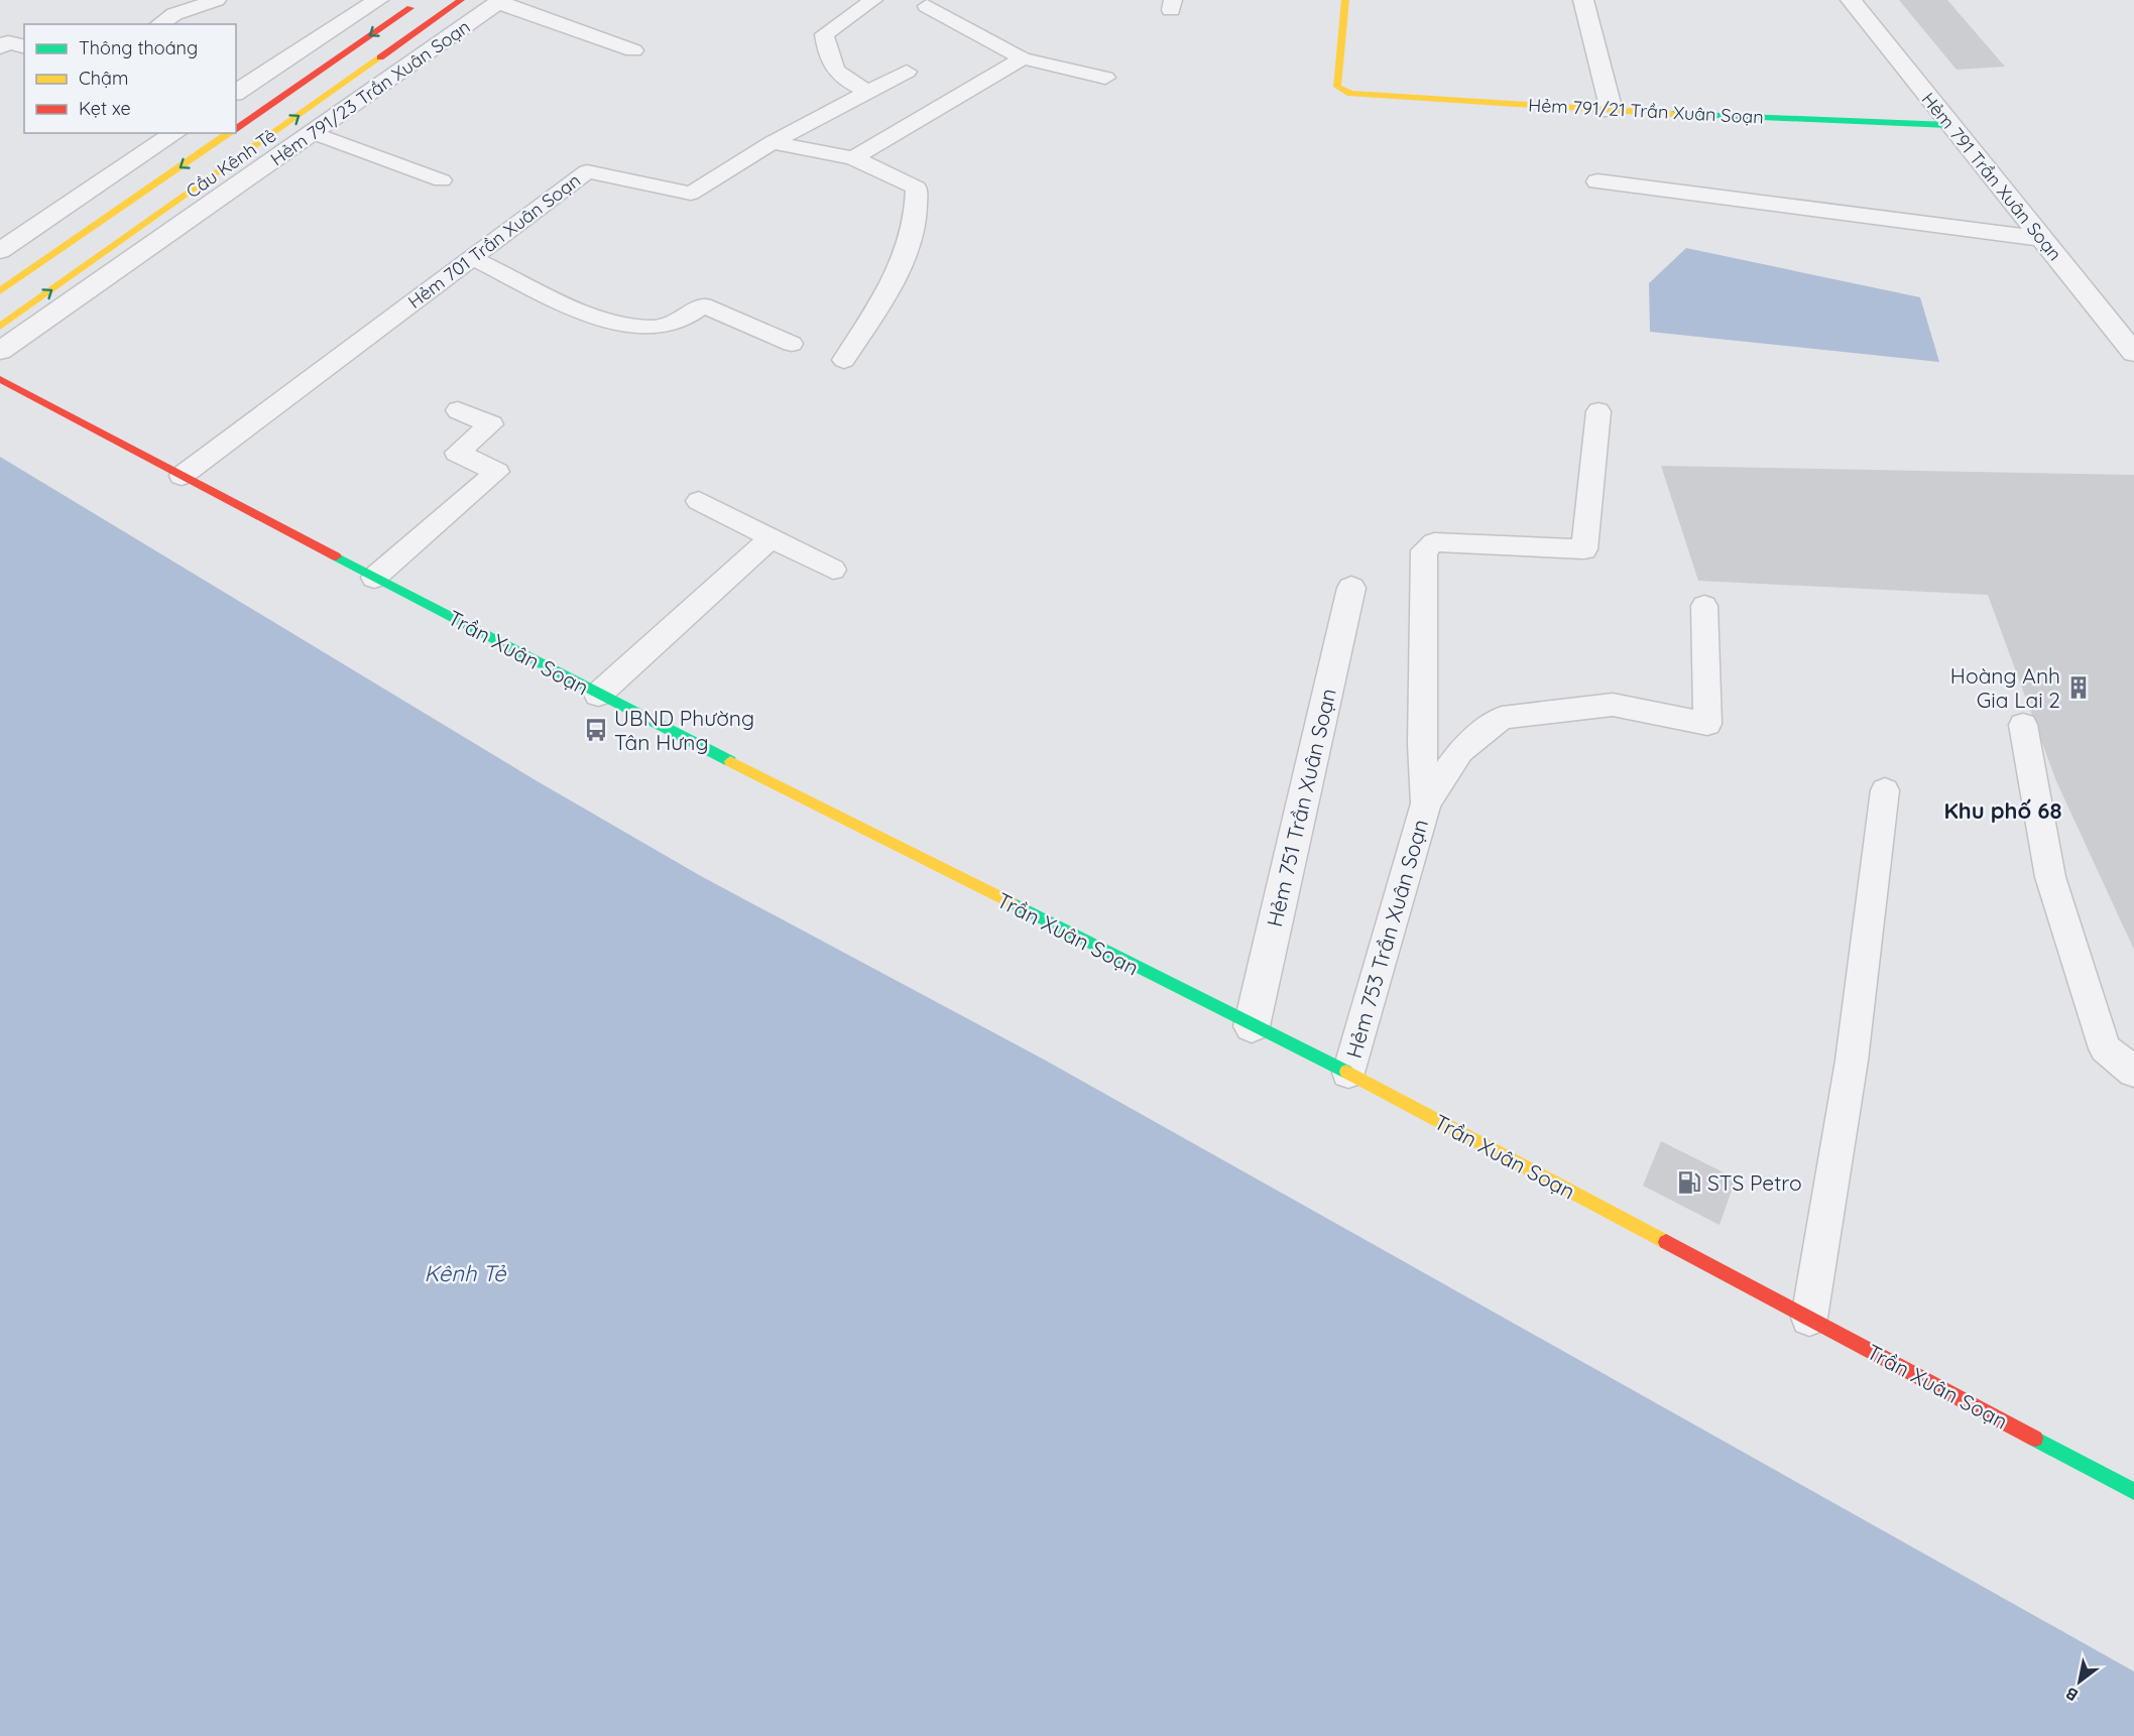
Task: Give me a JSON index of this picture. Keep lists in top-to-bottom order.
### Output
{
  "streets": {
    "main road": ["Hẻm 791/21 Trần Xuân Soạn", "Cầu Kênh Tẻ", "Trần Xuân Soạn"],
    "street": ["Hẻm 791/23 Trần Xuân Soạn", "Hẻm 791 Trần Xuân Soạn", "Hẻm 751 Trần Xuân Soạn"],
    "lane": ["Hẻm 701 Trần Xuân Soạn", "Hẻm 753 Trần Xuân Soạn"]
  },
  "crossings": [
    ["Hẻm 791/21 Trần Xuân Soạn", "Hẻm 791 Trần Xuân Soạn"],
    ["Hẻm 701 Trần Xuân Soạn", "Trần Xuân Soạn"],
    ["Trần Xuân Soạn", "Hẻm 751 Trần Xuân Soạn"],
    ["Trần Xuân Soạn", "Hẻm 753 Trần Xuân Soạn"]
  ],
  "districts": ["Khu phố 68"],
  "water": ["Kênh Tẻ"],
  "places": {
    "building": ["Hoàng Anh Gia Lai 2"],
    "bus stop": ["UBND Phường Tân Hưng"],
    "fuel station": ["STS Petro"]
  },
  "legend": ["Thông thoáng", "Chậm", "Kẹt xe"],
  "north": "bottom left"
}
